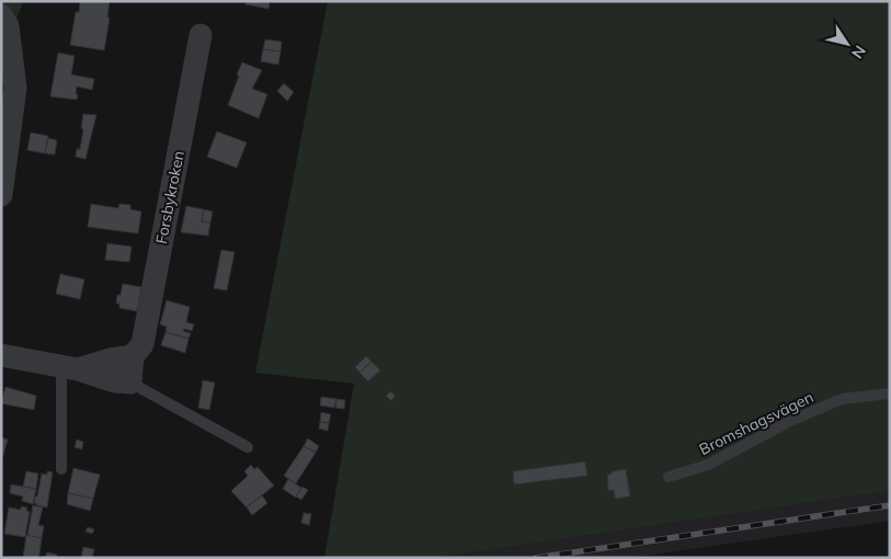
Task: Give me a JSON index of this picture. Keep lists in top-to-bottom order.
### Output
{
  "streets": {
    "street": ["Forsbykroken"],
    "lane": ["Bromshagsvägen"]
  },
  "north": "bottom right"
}
